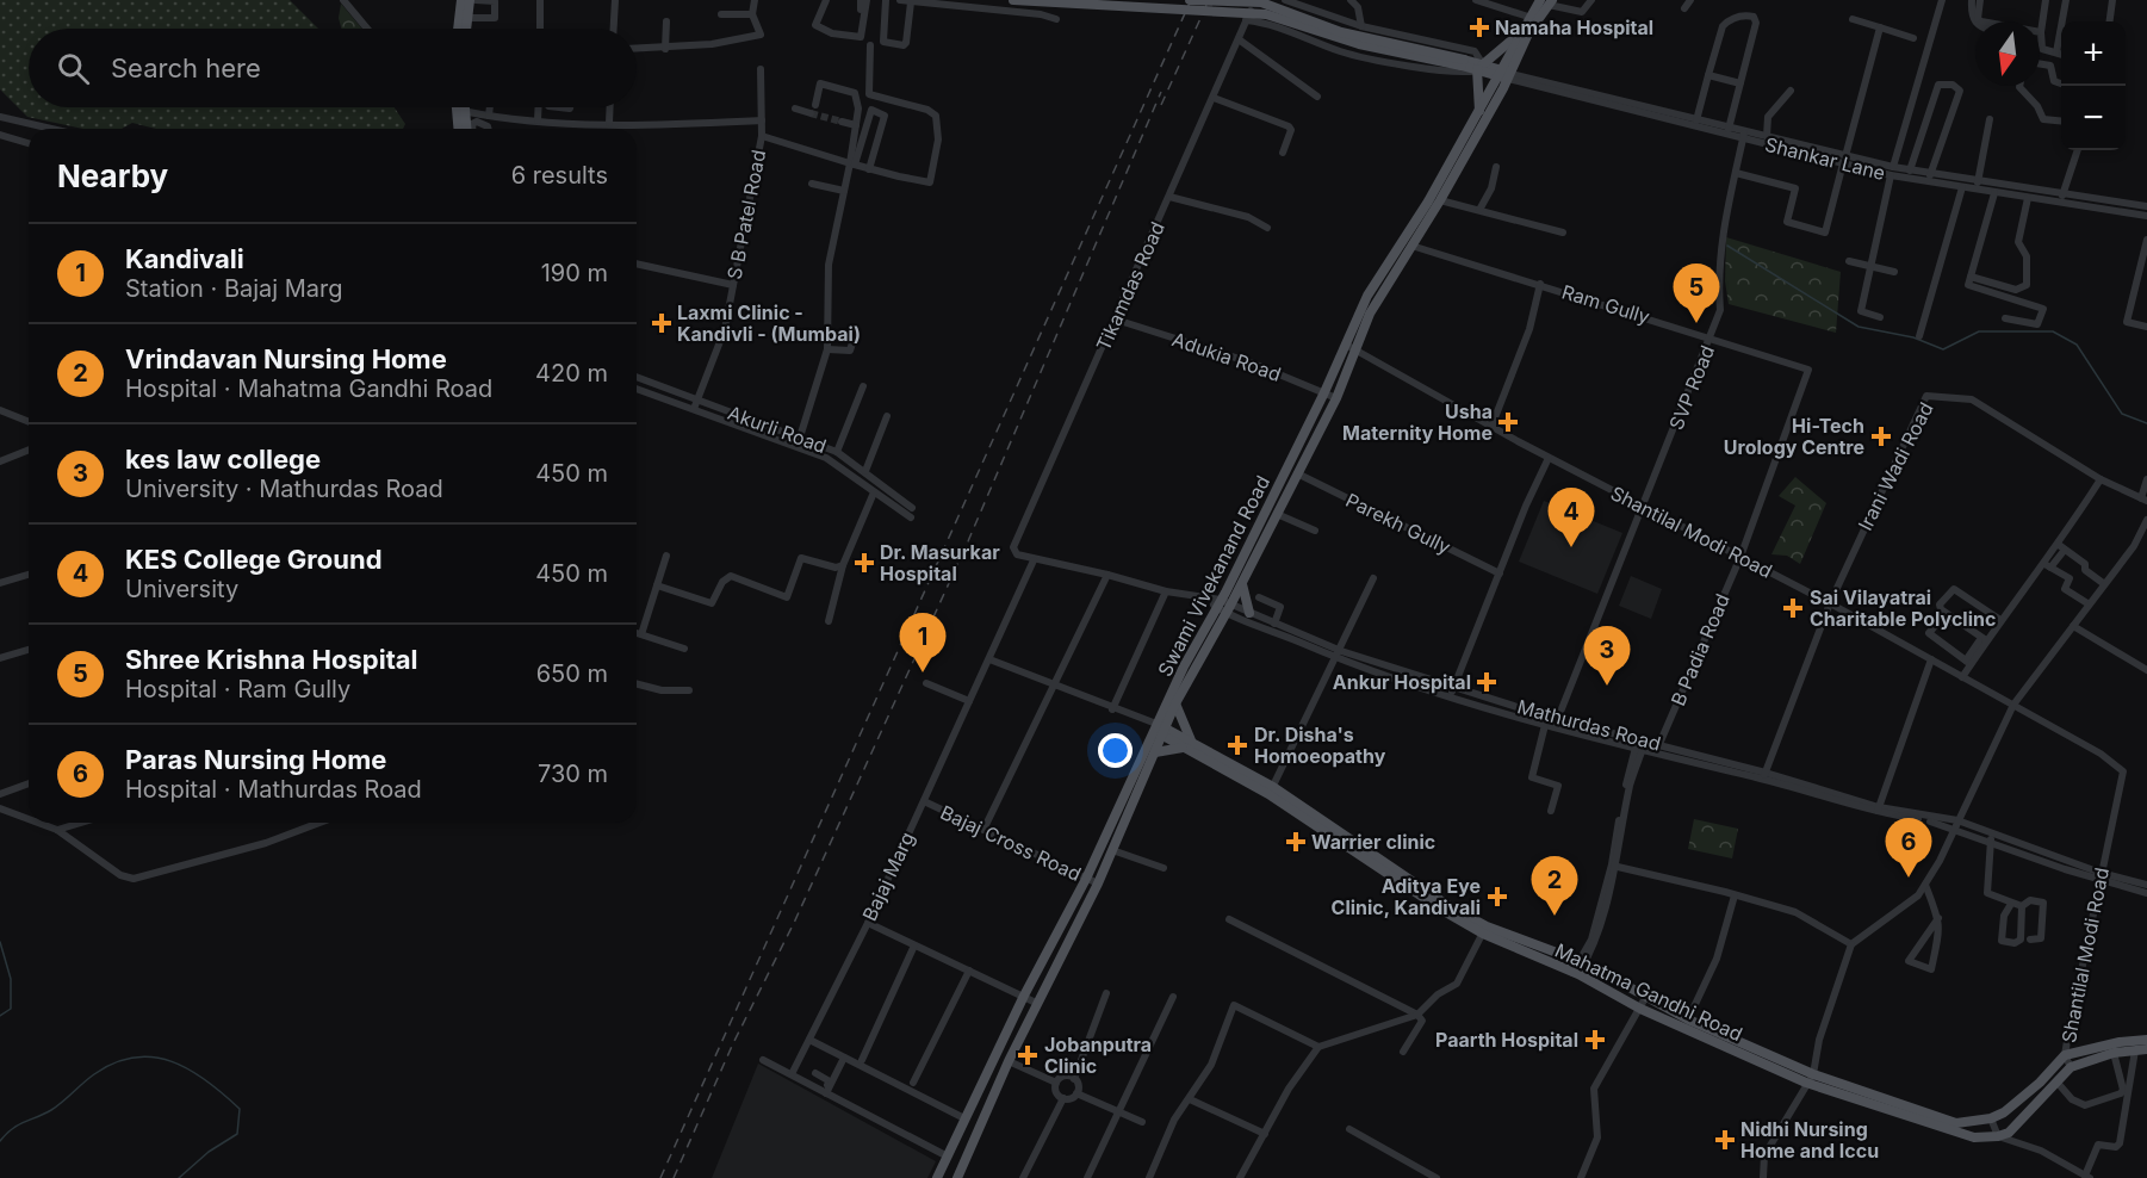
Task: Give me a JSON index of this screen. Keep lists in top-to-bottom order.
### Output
{
  "streets": {
    "main road": ["Swami Vivekanand Road", "Mahatma Gandhi Road"],
    "street": [
      "Shankar Lane",
      "S B Patel Road",
      "Tikamdas Road",
      "Ram Gully",
      "Adukia Road",
      "SVP Road",
      "Akurli Road",
      "Irani Wadi Road",
      "Parekh Gully",
      "Shantilal Modi Road",
      "B Padia Road",
      "Mathurdas Road",
      "Bajaj Cross Road",
      "Bajaj Marg"
    ]
  },
  "crossings": [
    ["Shankar Lane", "SVP Road"],
    ["Shankar Lane", "Swami Vivekanand Road"],
    ["S B Patel Road", "Akurli Road"],
    ["Tikamdas Road", "Adukia Road"],
    ["Tikamdas Road", "Bajaj Marg"],
    ["Ram Gully", "SVP Road"],
    ["Ram Gully", "Shantilal Modi Road"],
    ["Ram Gully", "Swami Vivekanand Road"],
    ["Ram Gully", "B Padia Road"],
    ["Adukia Road", "Swami Vivekanand Road"],
    ["SVP Road", "Shantilal Modi Road"],
    ["SVP Road", "Mathurdas Road"],
    ["Irani Wadi Road", "Shantilal Modi Road"],
    ["Parekh Gully", "Swami Vivekanand Road"],
    ["Shantilal Modi Road", "Swami Vivekanand Road"],
    ["Shantilal Modi Road", "B Padia Road"],
    ["Shantilal Modi Road", "Mathurdas Road"],
    ["Shantilal Modi Road", "Mahatma Gandhi Road"],
    ["Swami Vivekanand Road", "Mathurdas Road"],
    ["Swami Vivekanand Road", "Bajaj Cross Road"],
    ["Swami Vivekanand Road", "Mahatma Gandhi Road"],
    ["B Padia Road", "Mathurdas Road"],
    ["Bajaj Cross Road", "Bajaj Marg"]
  ],
  "places": {
    "health": [
      "Namaha Hospital",
      "Laxmi Clinic - Kandivli - (Mumbai)",
      "Usha Maternity Home",
      "Hi-Tech Urology Centre",
      "Dr. Masurkar Hospital",
      "Sai Vilayatrai Charitable Polyclinc",
      "Ankur Hospital",
      "Dr. Disha's Homoeopathy",
      "Warrier clinic",
      "Aditya Eye Clinic, Kandivali",
      "Paarth Hospital",
      "Jobanputra Clinic",
      "Nidhi Nursing Home and Iccu"
    ]
  },
  "north": "bottom",
  "page": {
    "map_buttons": ["+", "−"],
    "search": "Search here",
    "heading": ["Nearby", "6 results"],
    "list": [
      {
        "mark": "1",
        "name": "Kandivali",
        "note": "Station · Bajaj Marg",
        "value": "190 m"
      },
      {
        "mark": "2",
        "name": "Vrindavan Nursing Home",
        "note": "Hospital · Mahatma Gandhi Road",
        "value": "420 m"
      },
      {
        "mark": "3",
        "name": "kes law college",
        "note": "University · Mathurdas Road",
        "value": "450 m"
      },
      {
        "mark": "4",
        "name": "KES College Ground",
        "note": "University",
        "value": "450 m"
      },
      {
        "mark": "5",
        "name": "Shree Krishna Hospital",
        "note": "Hospital · Ram Gully",
        "value": "650 m"
      },
      {
        "mark": "6",
        "name": "Paras Nursing Home",
        "note": "Hospital · Mathurdas Road",
        "value": "730 m"
      }
    ],
    "pins": [
      "5",
      "4",
      "1",
      "3",
      "6",
      "2"
    ]
  }
}
